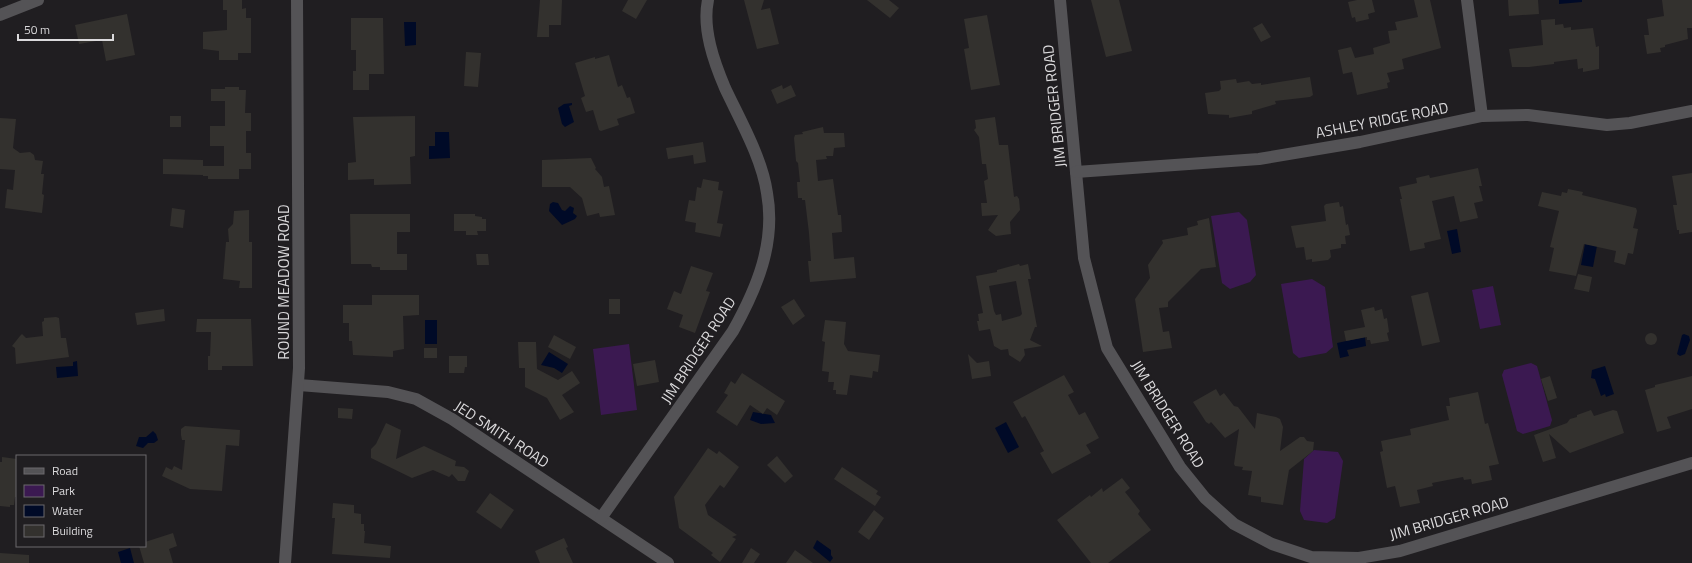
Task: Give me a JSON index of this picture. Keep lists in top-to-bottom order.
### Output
{
  "streets": {
    "street": [
      "JIM BRIDGER ROAD",
      "ASHLEY RIDGE ROAD",
      "ROUND MEADOW ROAD",
      "JED SMITH ROAD"
    ]
  },
  "crossings": [
    ["JIM BRIDGER ROAD", "ASHLEY RIDGE ROAD"],
    ["JIM BRIDGER ROAD", "JED SMITH ROAD"],
    ["ROUND MEADOW ROAD", "JED SMITH ROAD"]
  ],
  "legend": [
    "Road",
    "Park",
    "Water",
    "Building"
  ],
  "scale_bar": "50 m"
}
